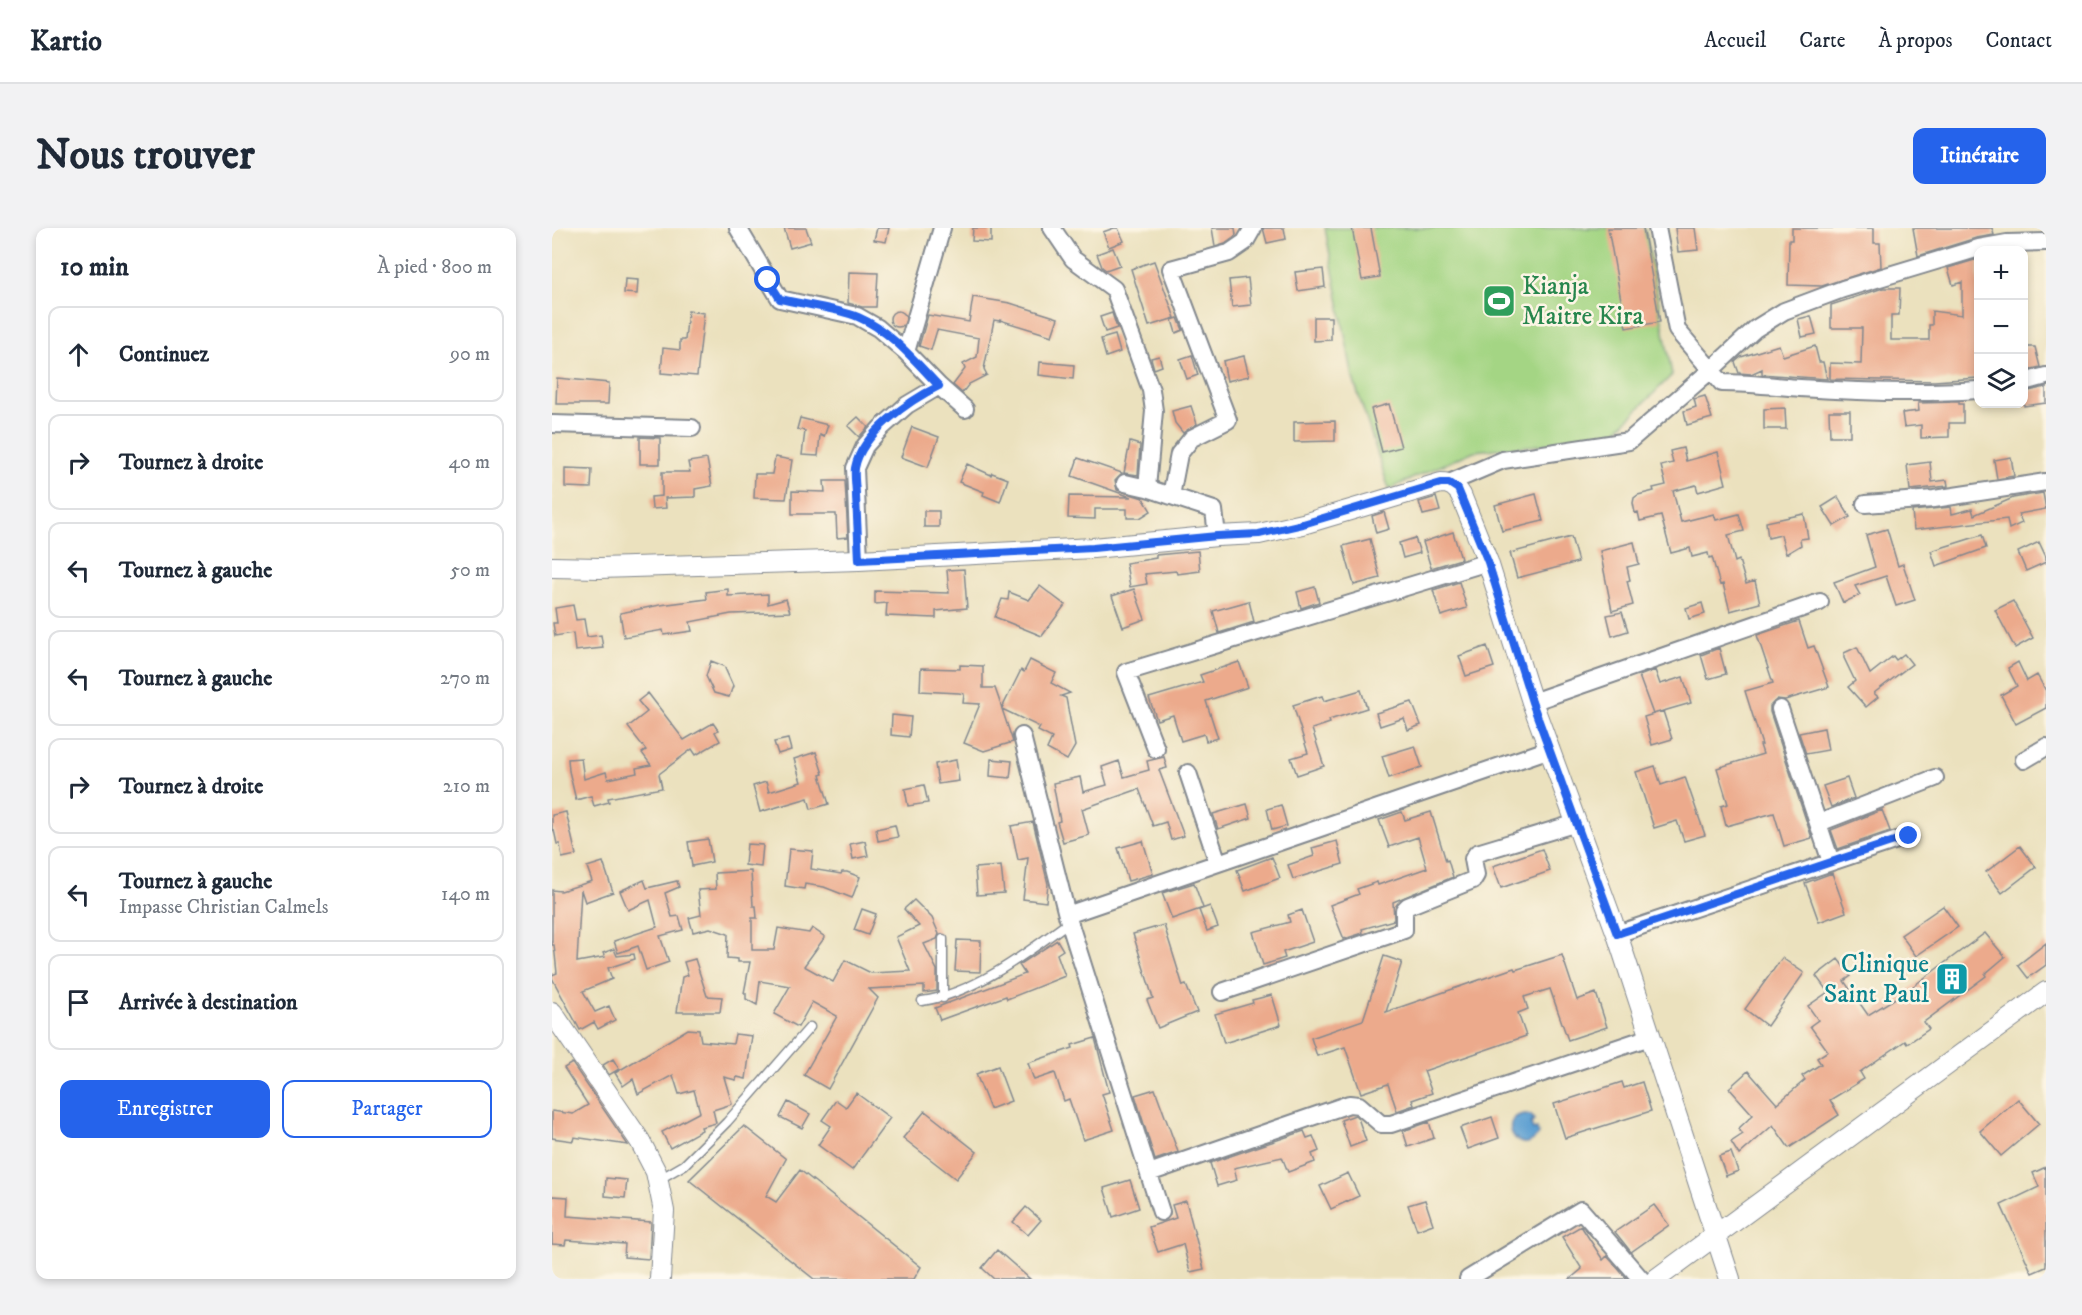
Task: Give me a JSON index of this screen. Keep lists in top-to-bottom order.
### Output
{
  "places": {
    "sports": ["Kianja Maitre Kira"],
    "building": ["Clinique Saint Paul"]
  },
  "page": {
    "header": "Kartio",
    "nav": [
      "Accueil",
      "Carte",
      "À propos",
      "Contact"
    ],
    "buttons": [
      "Itinéraire",
      ["Enregistrer", "Partager"]
    ],
    "title": "Nous trouver",
    "heading": ["10 min", "À pied · 800 m"],
    "map_buttons": ["+", "−"],
    "list": [
      ["Continuez", "90 m"],
      ["Tournez à droite", "40 m"],
      ["Tournez à gauche", "50 m"],
      ["Tournez à gauche", "270 m"],
      ["Tournez à droite", "210 m"],
      ["Tournez à gauche", "Impasse Christian Calmels", "140 m"],
      "Arrivée à destination"
    ]
  }
}
